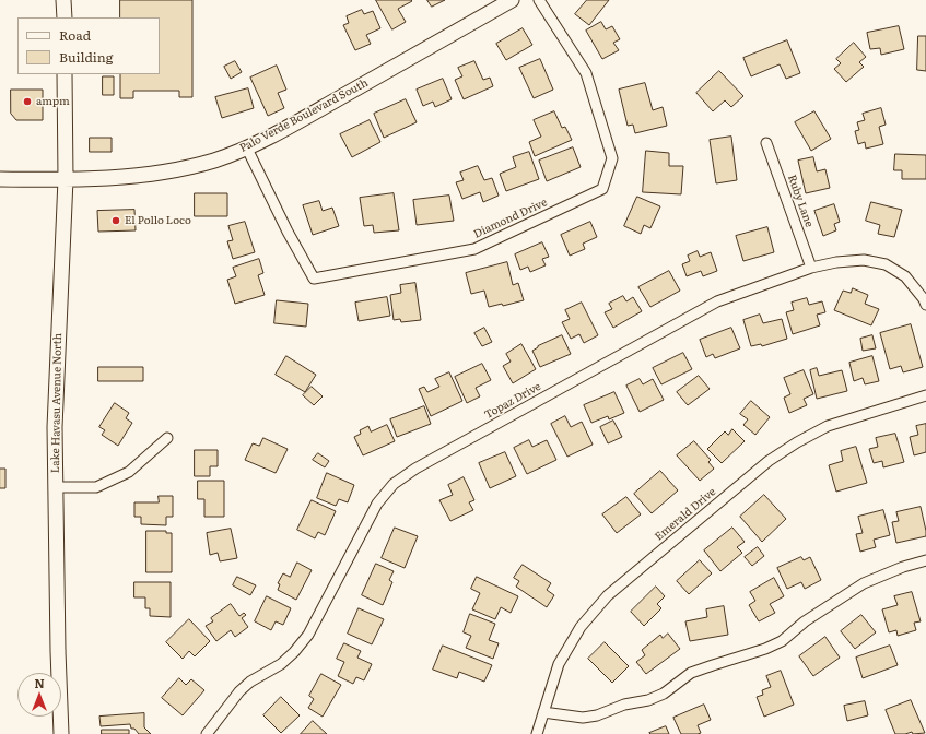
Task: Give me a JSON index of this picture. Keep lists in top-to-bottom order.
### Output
{
  "streets": {
    "main road": ["Palo Verde Boulevard South", "Lake Havasu Avenue North"],
    "street": [
      "Ruby Lane",
      "Diamond Drive",
      "Topaz Drive",
      "Emerald Drive"
    ]
  },
  "crossings": [
    ["Palo Verde Boulevard South", "Diamond Drive"],
    ["Palo Verde Boulevard South", "Lake Havasu Avenue North"],
    ["Ruby Lane", "Topaz Drive"]
  ],
  "places": ["ampm", "El Pollo Loco"],
  "legend": ["Road", "Building"],
  "north": "top"
}
